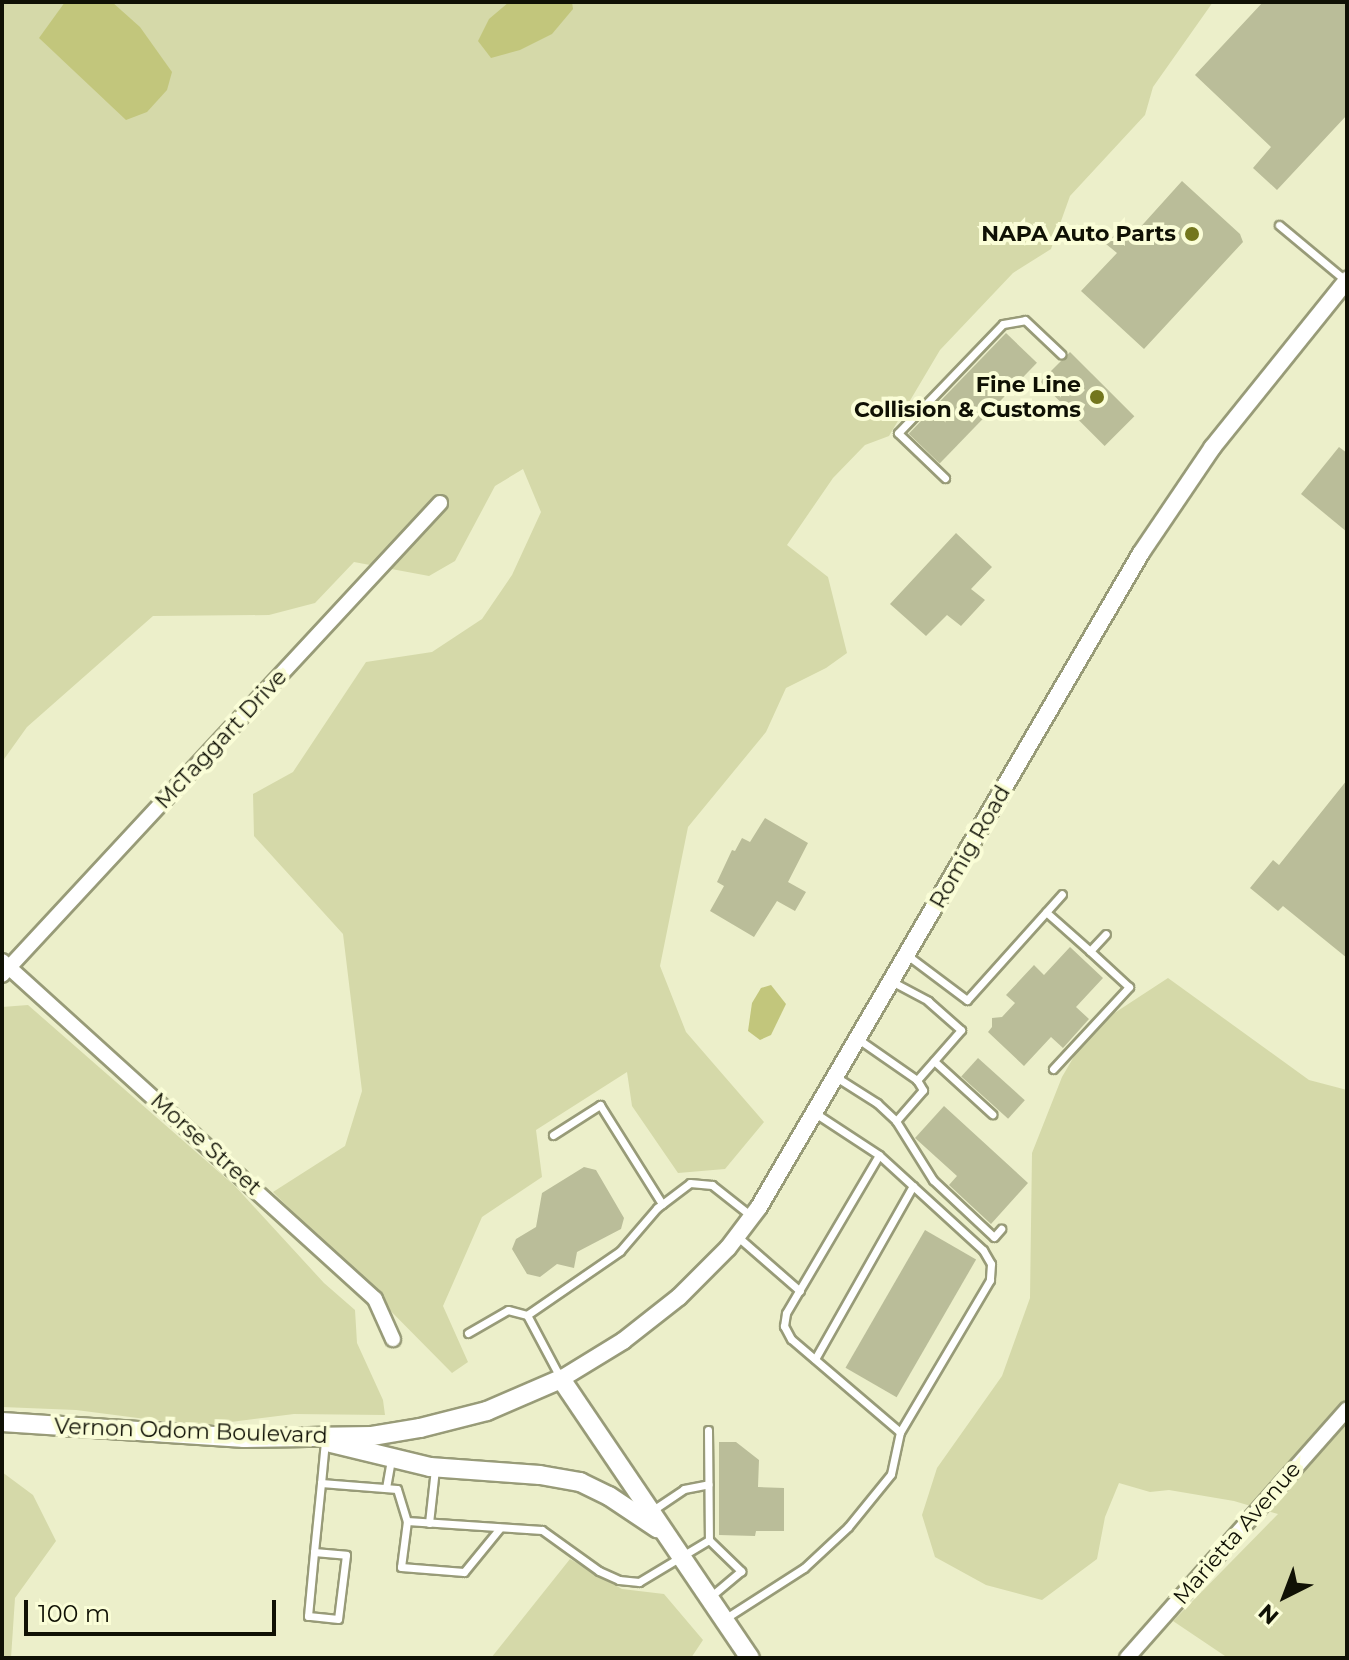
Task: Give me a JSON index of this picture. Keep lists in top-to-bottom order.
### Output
{
  "streets": {
    "main road": ["Vernon Odom Boulevard"],
    "street": [
      "McTaggart Drive",
      "Romig Road",
      "Morse Street",
      "Marietta Avenue"
    ]
  },
  "crossings": [
    ["McTaggart Drive", "Morse Street"],
    ["Romig Road", "Vernon Odom Boulevard"]
  ],
  "places": ["NAPA Auto Parts", "Fine Line Collision & Customs"],
  "scale_bar": "100 m",
  "north": "bottom left"
}
